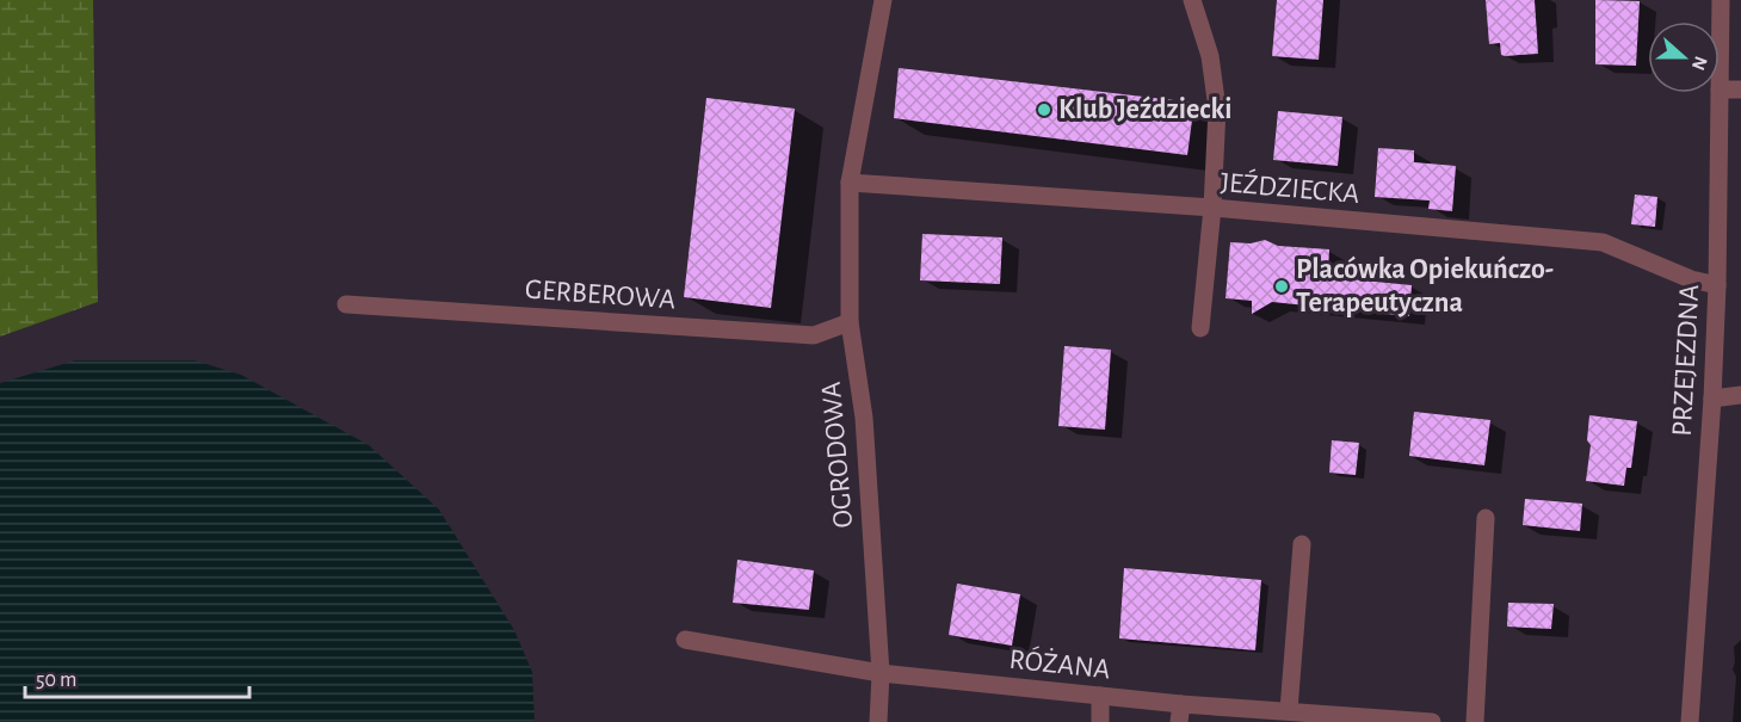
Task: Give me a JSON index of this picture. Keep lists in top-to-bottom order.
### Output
{
  "streets": {
    "street": [
      "JEŹDZIECKA",
      "GERBEROWA",
      "PRZEJEZDNA",
      "OGRODOWA",
      "RÓŻANA"
    ]
  },
  "crossings": [
    ["JEŹDZIECKA", "PRZEJEZDNA"],
    ["JEŹDZIECKA", "OGRODOWA"],
    ["GERBEROWA", "OGRODOWA"],
    ["OGRODOWA", "RÓŻANA"]
  ],
  "places": ["Klub Jeździecki", "Placówka Opiekuńczo- Terapeutyczna"],
  "scale_bar": "50 m",
  "north": "right"
}
